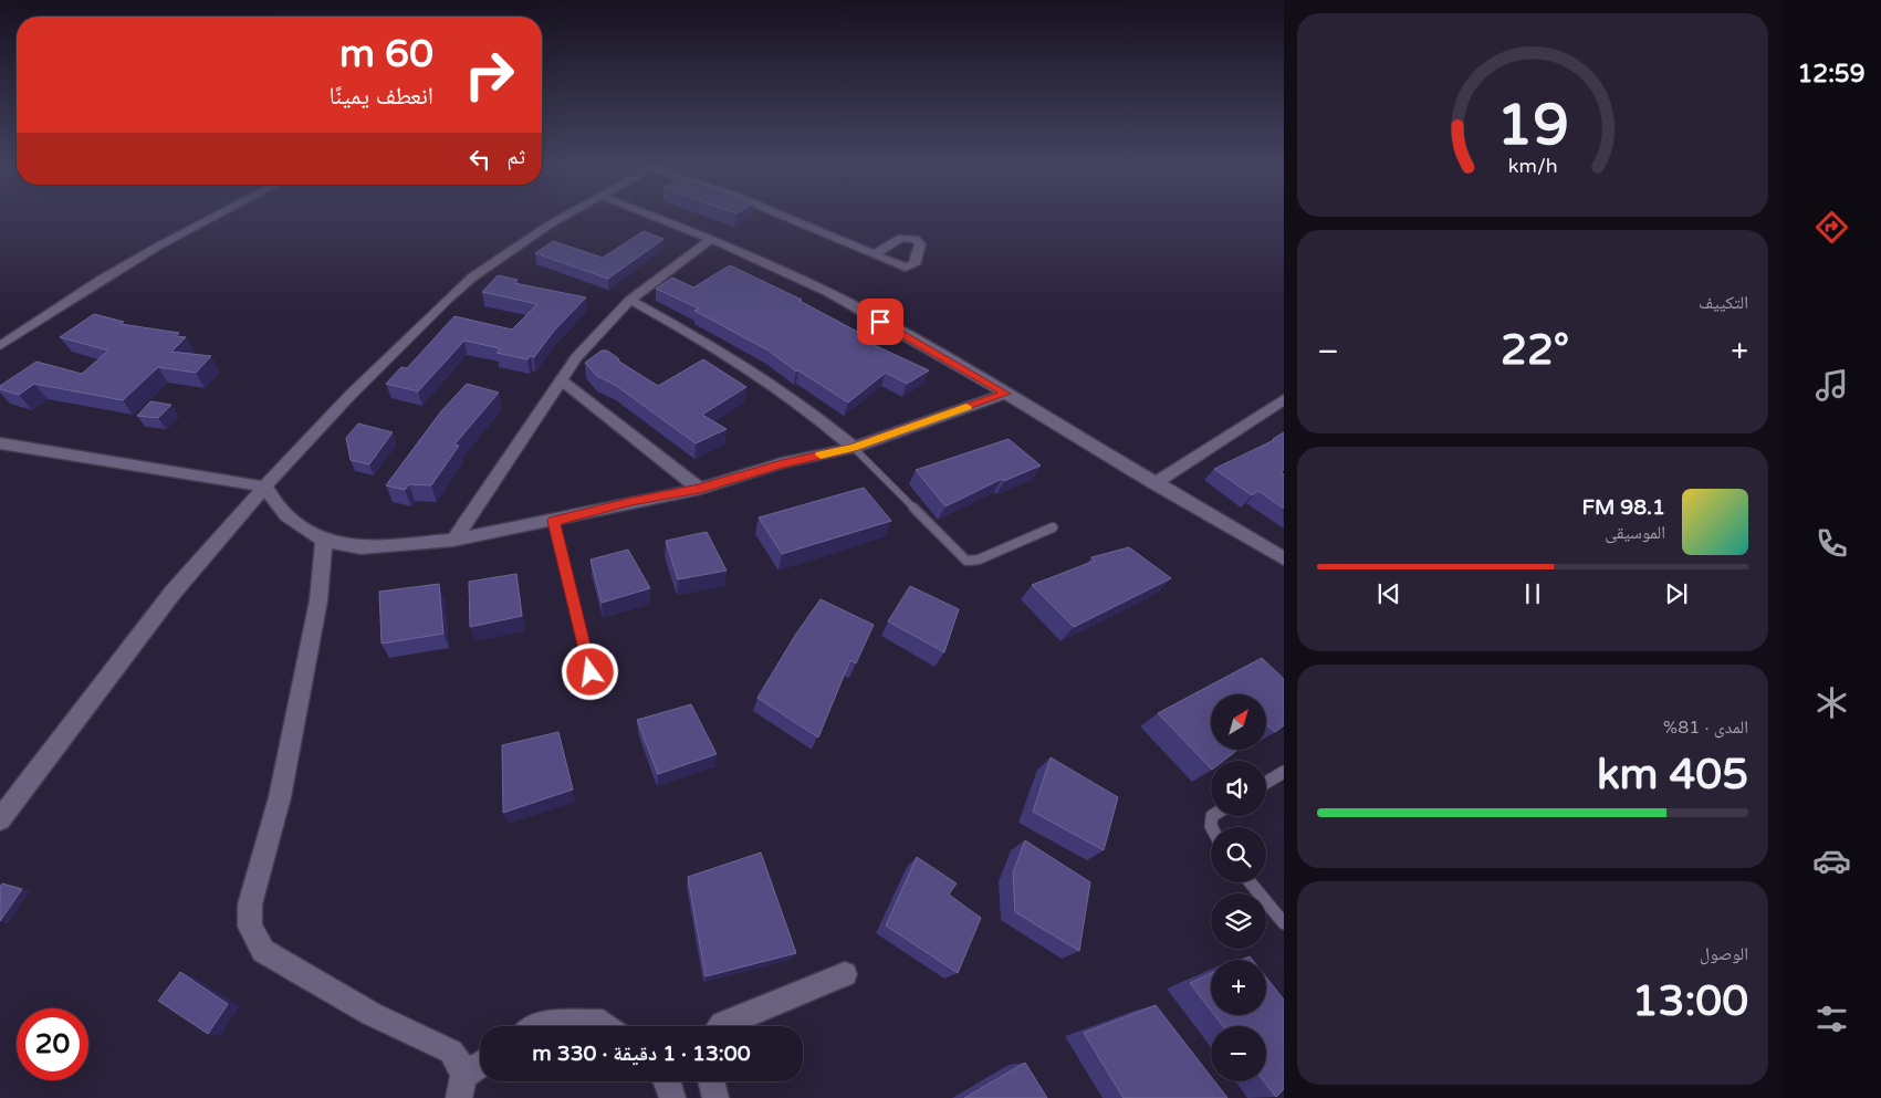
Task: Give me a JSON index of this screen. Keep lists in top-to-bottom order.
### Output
{
  "north": "top right",
  "page": {
    "tabs": "12:59",
    "turn": ["60 m", "انعطف يمينًا"],
    "then": "ثم",
    "tile": [
      "التكييف",
      ["المدى · 81%", "405 km"],
      ["الوصول", "13:00"]
    ],
    "heat": ["−", "22°", "+"],
    "song": ["98.1 FM", "الموسيقى"],
    "map_buttons": ["+", "−"],
    "limit": "20",
    "trip": "13:00 · 1 دقيقة · 330 m",
    "gauge": ["19", "km/h"]
  }
}
